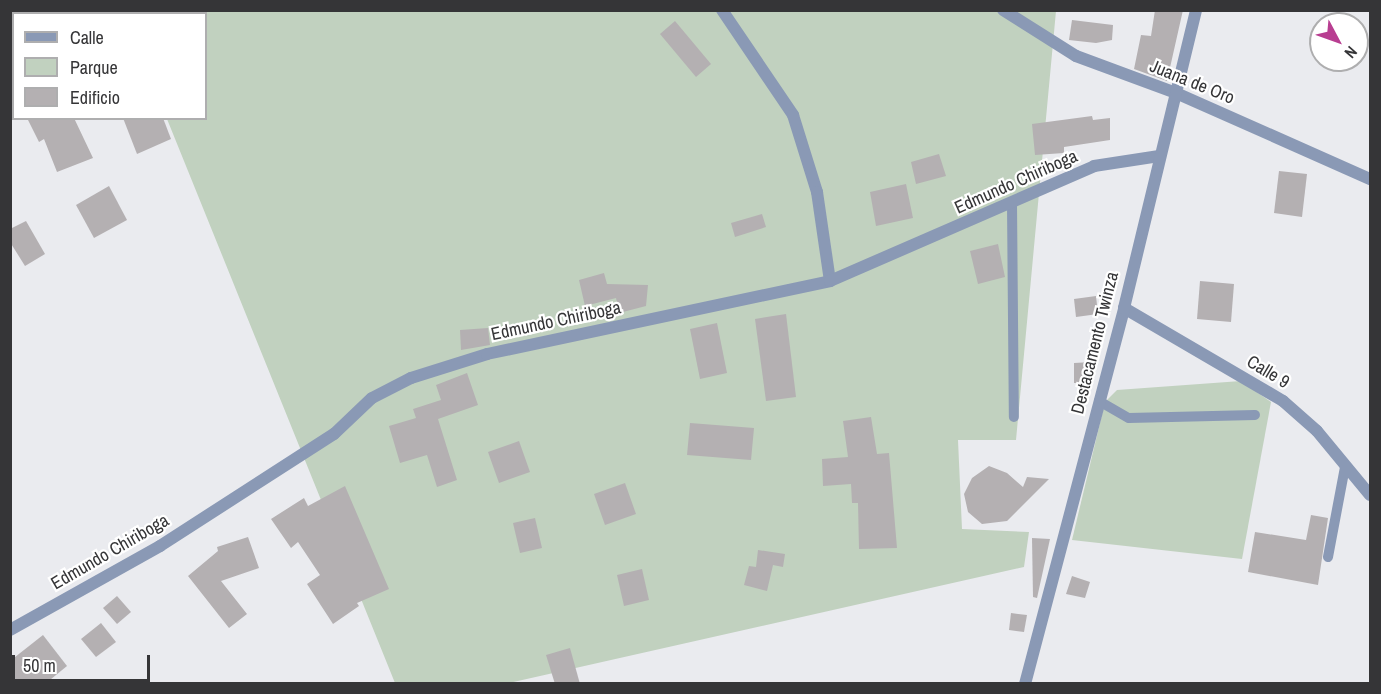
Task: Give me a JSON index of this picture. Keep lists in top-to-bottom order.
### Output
{
  "streets": {
    "street": [
      "Juana de Oro",
      "Edmundo Chiriboga",
      "Destacamento Twinza",
      "Calle 9"
    ]
  },
  "crossings": [
    ["Juana de Oro", "Destacamento Twinza"],
    ["Edmundo Chiriboga", "Destacamento Twinza"],
    ["Destacamento Twinza", "Calle 9"]
  ],
  "legend": ["Calle", "Parque", "Edificio"],
  "scale_bar": "50 m",
  "north": "bottom right"
}
